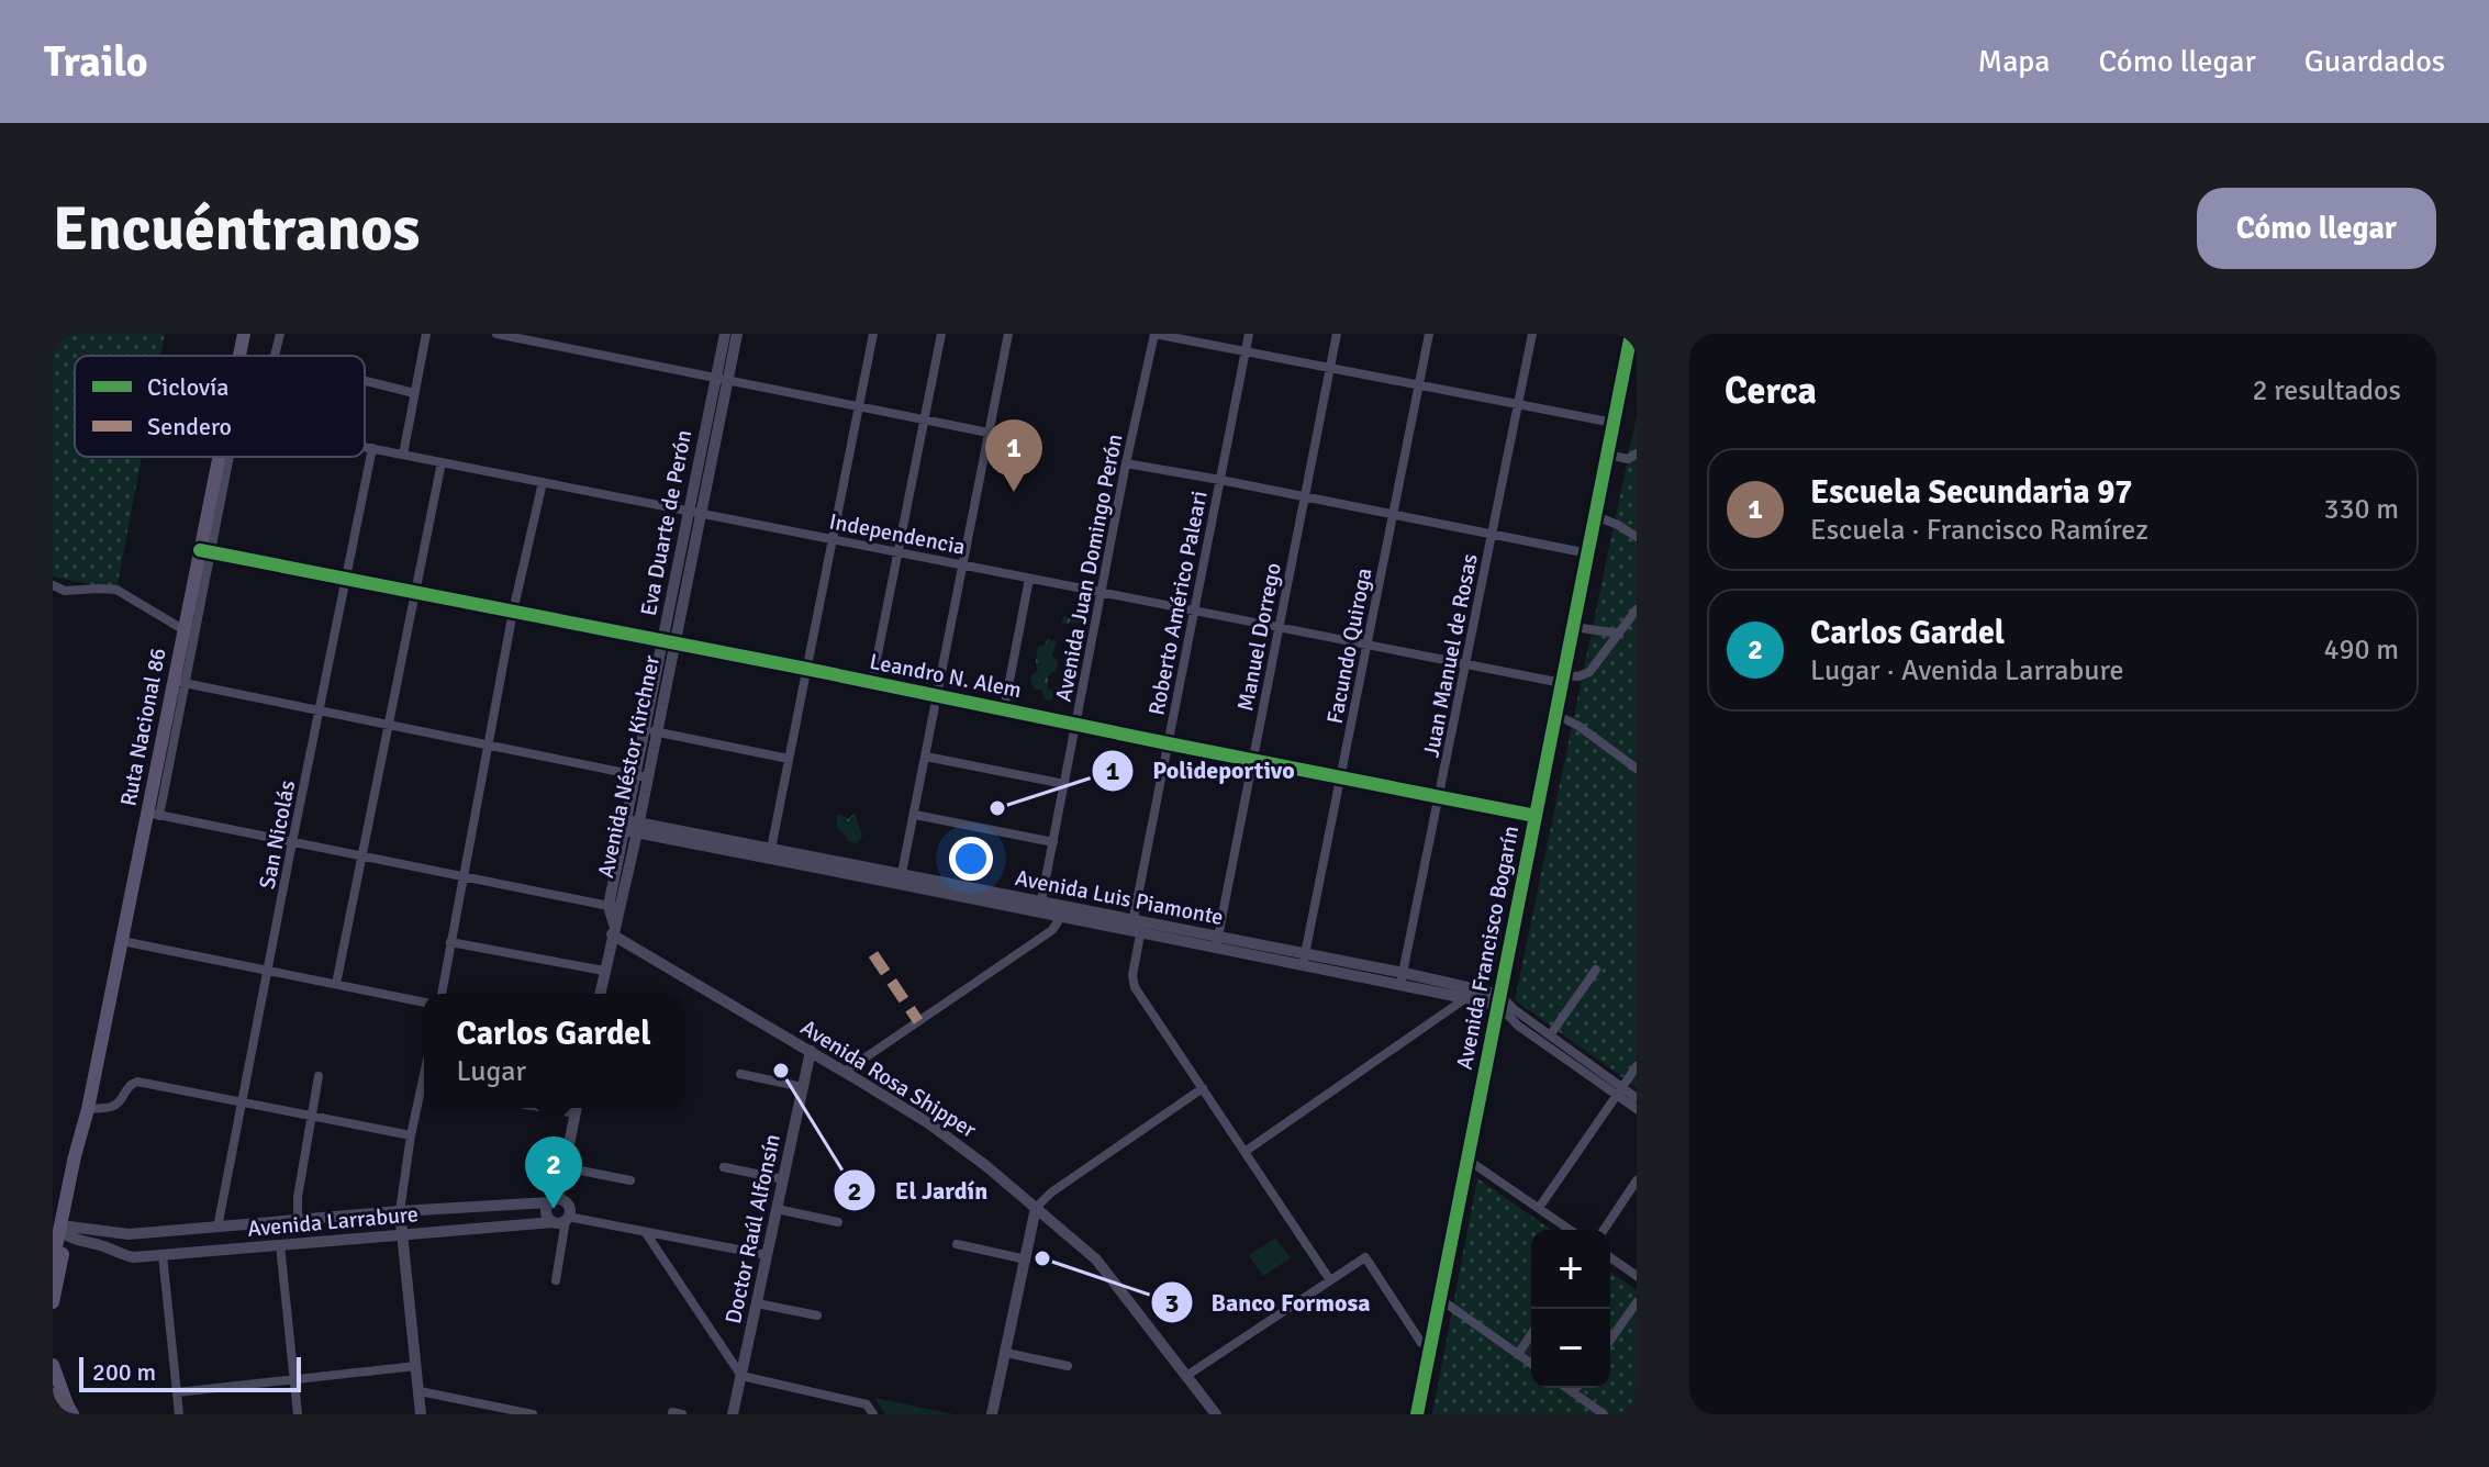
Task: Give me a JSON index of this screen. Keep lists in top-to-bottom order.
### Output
{
  "streets": {
    "main road": ["Ruta Nacional 86"],
    "street": [
      "Eva Duarte de Perón",
      "Independencia",
      "Avenida Juan Domingo Perón",
      "Roberto Américo Paleari",
      "Manuel Dorrego",
      "Facundo Quiroga",
      "Juan Manuel de Rosas",
      "Leandro N. Alem",
      "San Nicolás",
      "Avenida Luis Piamonte",
      "Avenida Francisco Bogarín",
      "Avenida Rosa Shipper",
      "Avenida Larrabure",
      "Doctor Raúl Alfonsín"
    ],
    "cycle path": ["Avenida Néstor Kirchner"]
  },
  "crossings": [
    ["Eva Duarte de Perón", "Independencia"],
    ["Eva Duarte de Perón", "Leandro N. Alem"],
    ["Eva Duarte de Perón", "Avenida Luis Piamonte"],
    ["Eva Duarte de Perón", "Avenida Rosa Shipper"],
    ["Independencia", "Avenida Juan Domingo Perón"],
    ["Independencia", "Roberto Américo Paleari"],
    ["Independencia", "Manuel Dorrego"],
    ["Independencia", "Facundo Quiroga"],
    ["Independencia", "Juan Manuel de Rosas"],
    ["Independencia", "San Nicolás"],
    ["Independencia", "Avenida Francisco Bogarín"],
    ["Avenida Juan Domingo Perón", "Leandro N. Alem"],
    ["Avenida Juan Domingo Perón", "Avenida Luis Piamonte"],
    ["Roberto Américo Paleari", "Leandro N. Alem"],
    ["Roberto Américo Paleari", "Avenida Luis Piamonte"],
    ["Manuel Dorrego", "Leandro N. Alem"],
    ["Manuel Dorrego", "Avenida Luis Piamonte"],
    ["Facundo Quiroga", "Leandro N. Alem"],
    ["Facundo Quiroga", "Avenida Luis Piamonte"],
    ["Juan Manuel de Rosas", "Leandro N. Alem"],
    ["Juan Manuel de Rosas", "Avenida Luis Piamonte"],
    ["Leandro N. Alem", "Ruta Nacional 86"],
    ["Leandro N. Alem", "San Nicolás"],
    ["Leandro N. Alem", "Avenida Francisco Bogarín"],
    ["Ruta Nacional 86", "Avenida Larrabure"],
    ["San Nicolás", "Avenida Larrabure"],
    ["Avenida Luis Piamonte", "Avenida Francisco Bogarín"],
    ["Avenida Rosa Shipper", "Doctor Raúl Alfonsín"]
  ],
  "places": ["Polideportivo", "El Jardín", "Banco Formosa"],
  "legend": ["Ciclovía", "Sendero"],
  "scale_bar": "200 m",
  "page": {
    "header": "Trailo",
    "nav": ["Mapa", "Cómo llegar", "Guardados"],
    "buttons": "Cómo llegar",
    "title": "Encuéntranos",
    "heading": ["Cerca", "2 resultados"],
    "pins": ["1", "2"],
    "list": [
      {
        "mark": "1",
        "name": "Escuela Secundaria 97",
        "note": "Escuela · Francisco Ramírez",
        "value": "330 m"
      },
      {
        "mark": "2",
        "name": "Carlos Gardel",
        "note": "Lugar · Avenida Larrabure",
        "value": "490 m"
      }
    ],
    "popup": ["Carlos Gardel", "Lugar"],
    "map_buttons": ["+", "−"],
    "scale": "200 m"
  }
}
